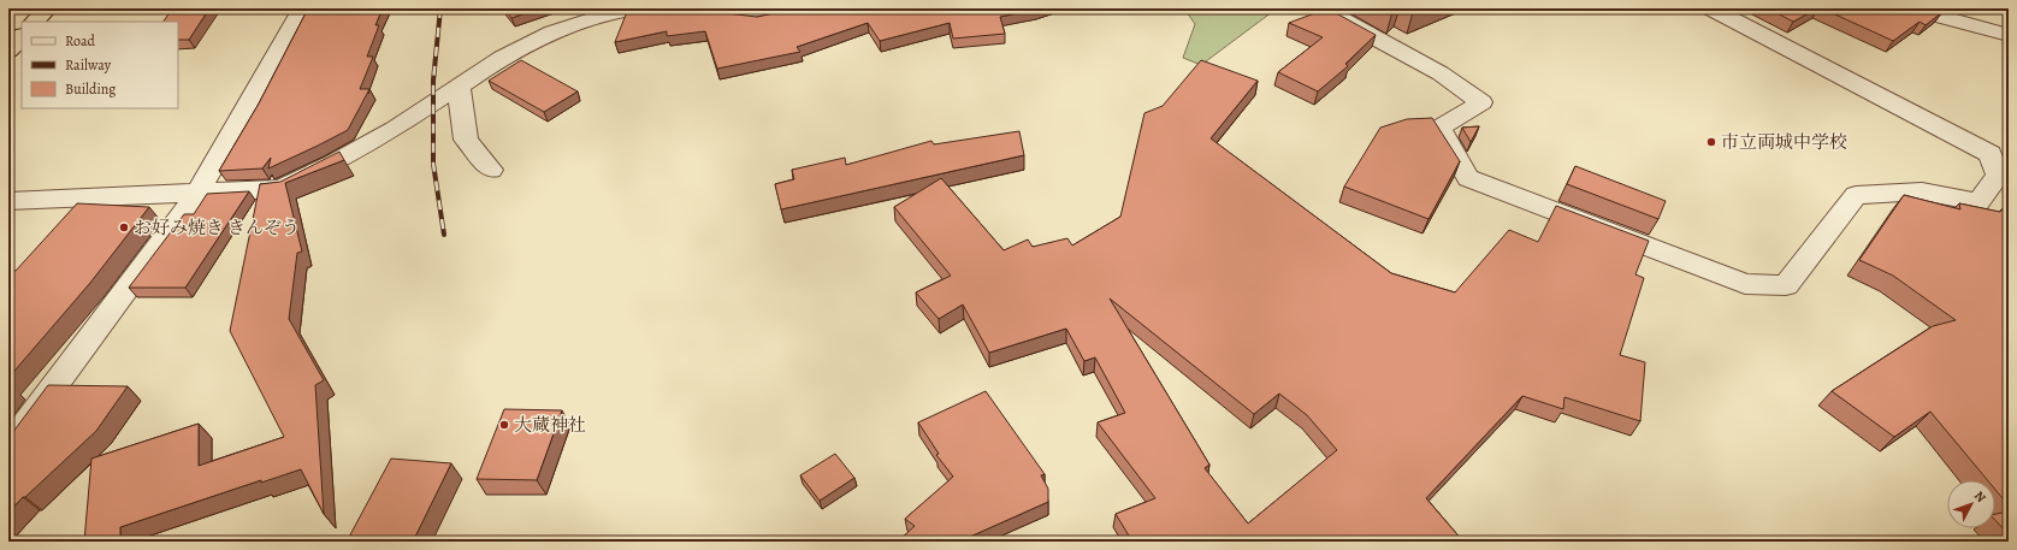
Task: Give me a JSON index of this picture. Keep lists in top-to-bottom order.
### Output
{
  "places": ["市立両城中学校", "お好み焼き きんぞう", "大蔵神社"],
  "legend": ["Road", "Railway", "Building"],
  "north": "top right"
}
